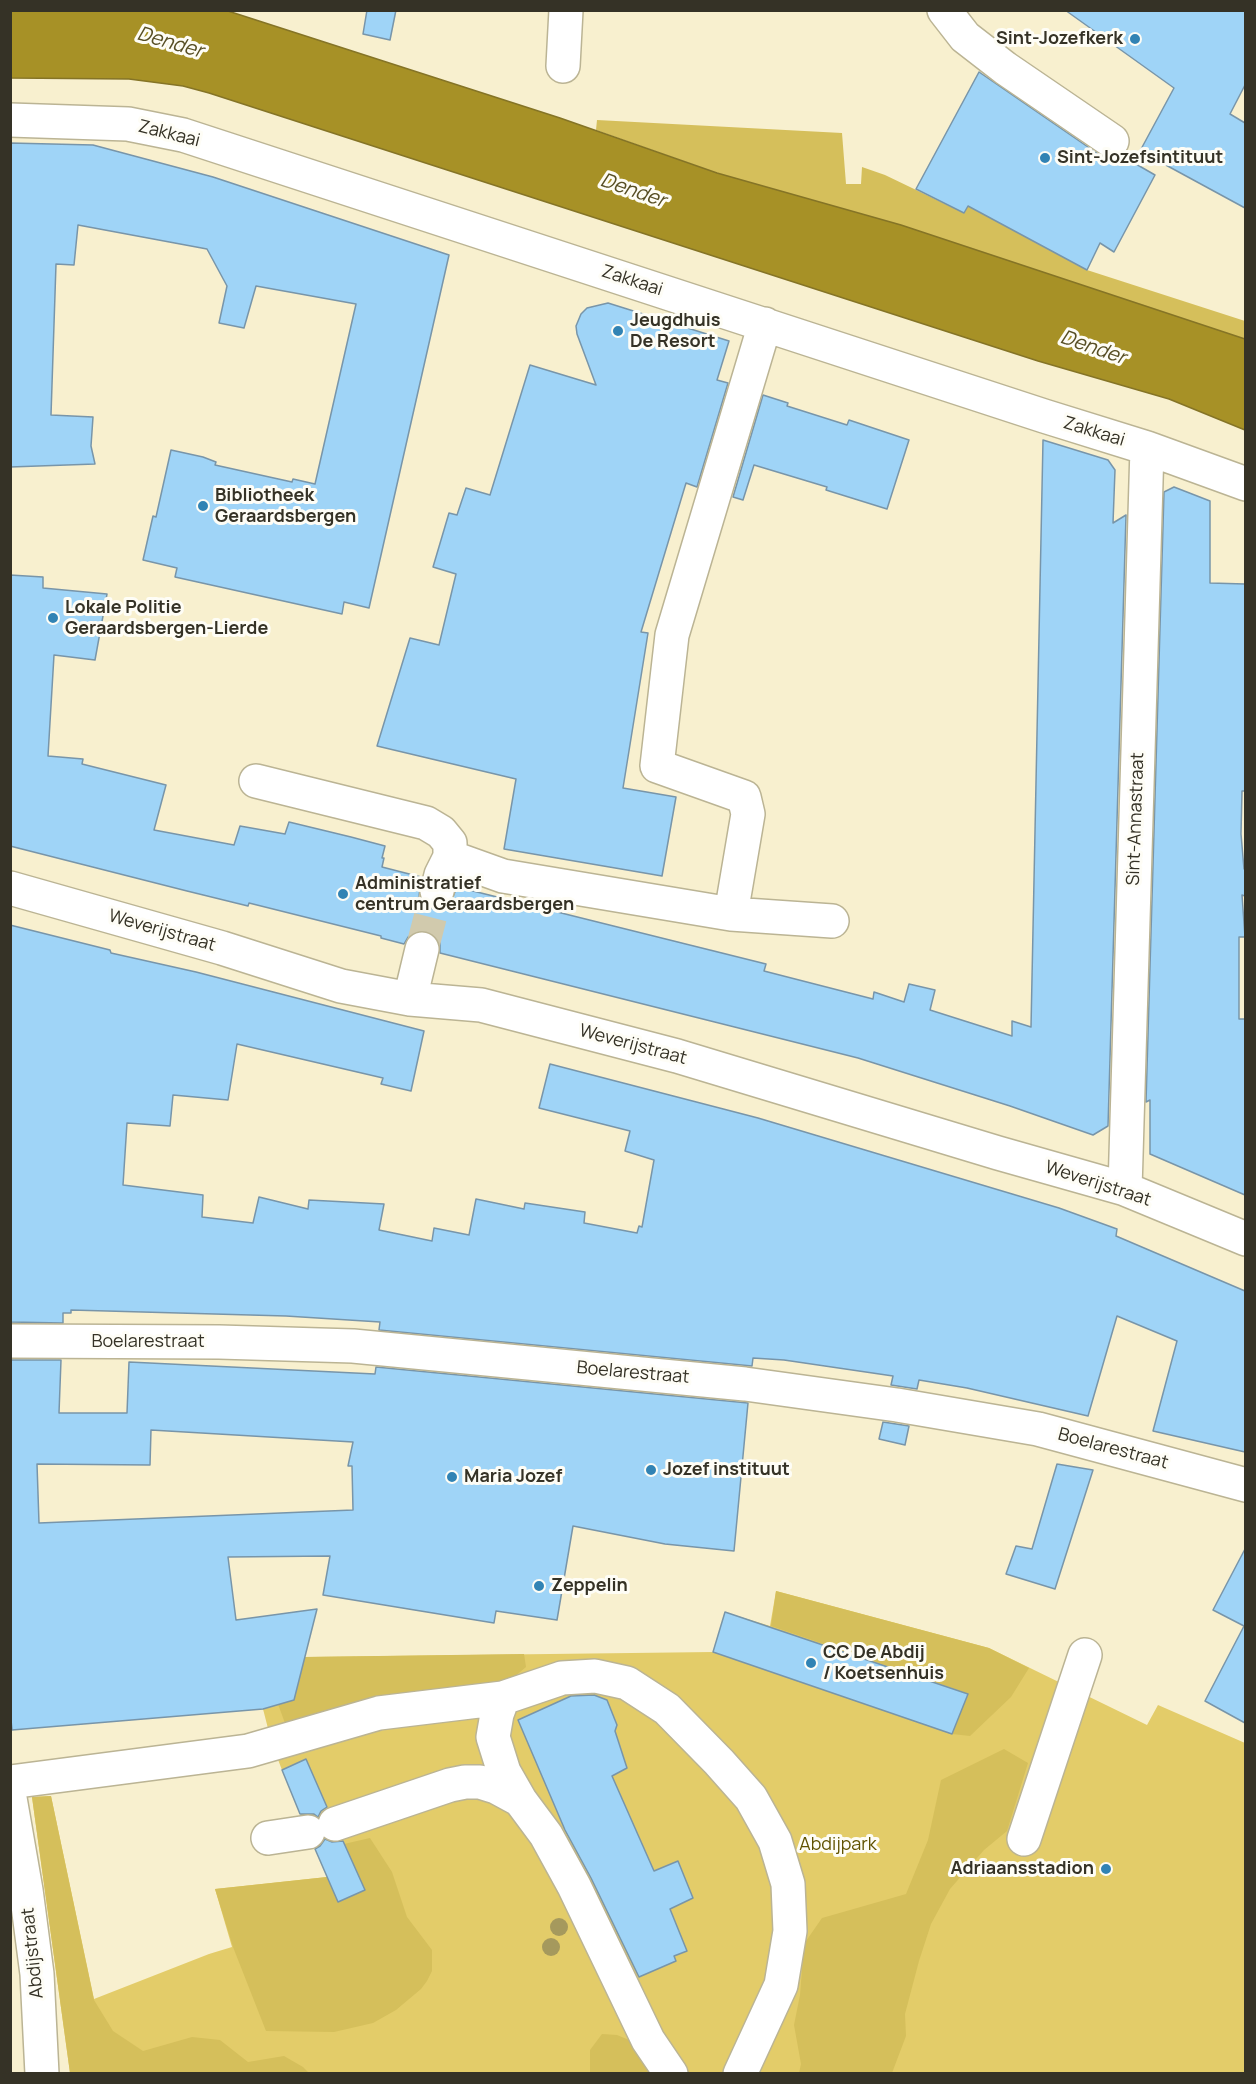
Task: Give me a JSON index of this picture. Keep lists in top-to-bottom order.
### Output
{
  "streets": {
    "street": [
      "Zakkaai",
      "Sint-Annastraat",
      "Weverijstraat",
      "Boelarestraat",
      "Abdijstraat"
    ]
  },
  "crossings": [
    ["Zakkaai", "Sint-Annastraat"],
    ["Sint-Annastraat", "Weverijstraat"]
  ],
  "water": ["Dender"],
  "parks": ["Abdijpark"],
  "places": [
    "Sint-Jozefkerk",
    "Sint-Jozefsintituut",
    "Jeugdhuis De Resort",
    "Bibliotheek Geraardsbergen",
    "Lokale Politie Geraardsbergen-Lierde",
    "Administratief centrum Geraardsbergen",
    "Jozef instituut",
    "Maria Jozef",
    "Zeppelin",
    "CC De Abdij / Koetsenhuis",
    "Adriaansstadion"
  ]
}
